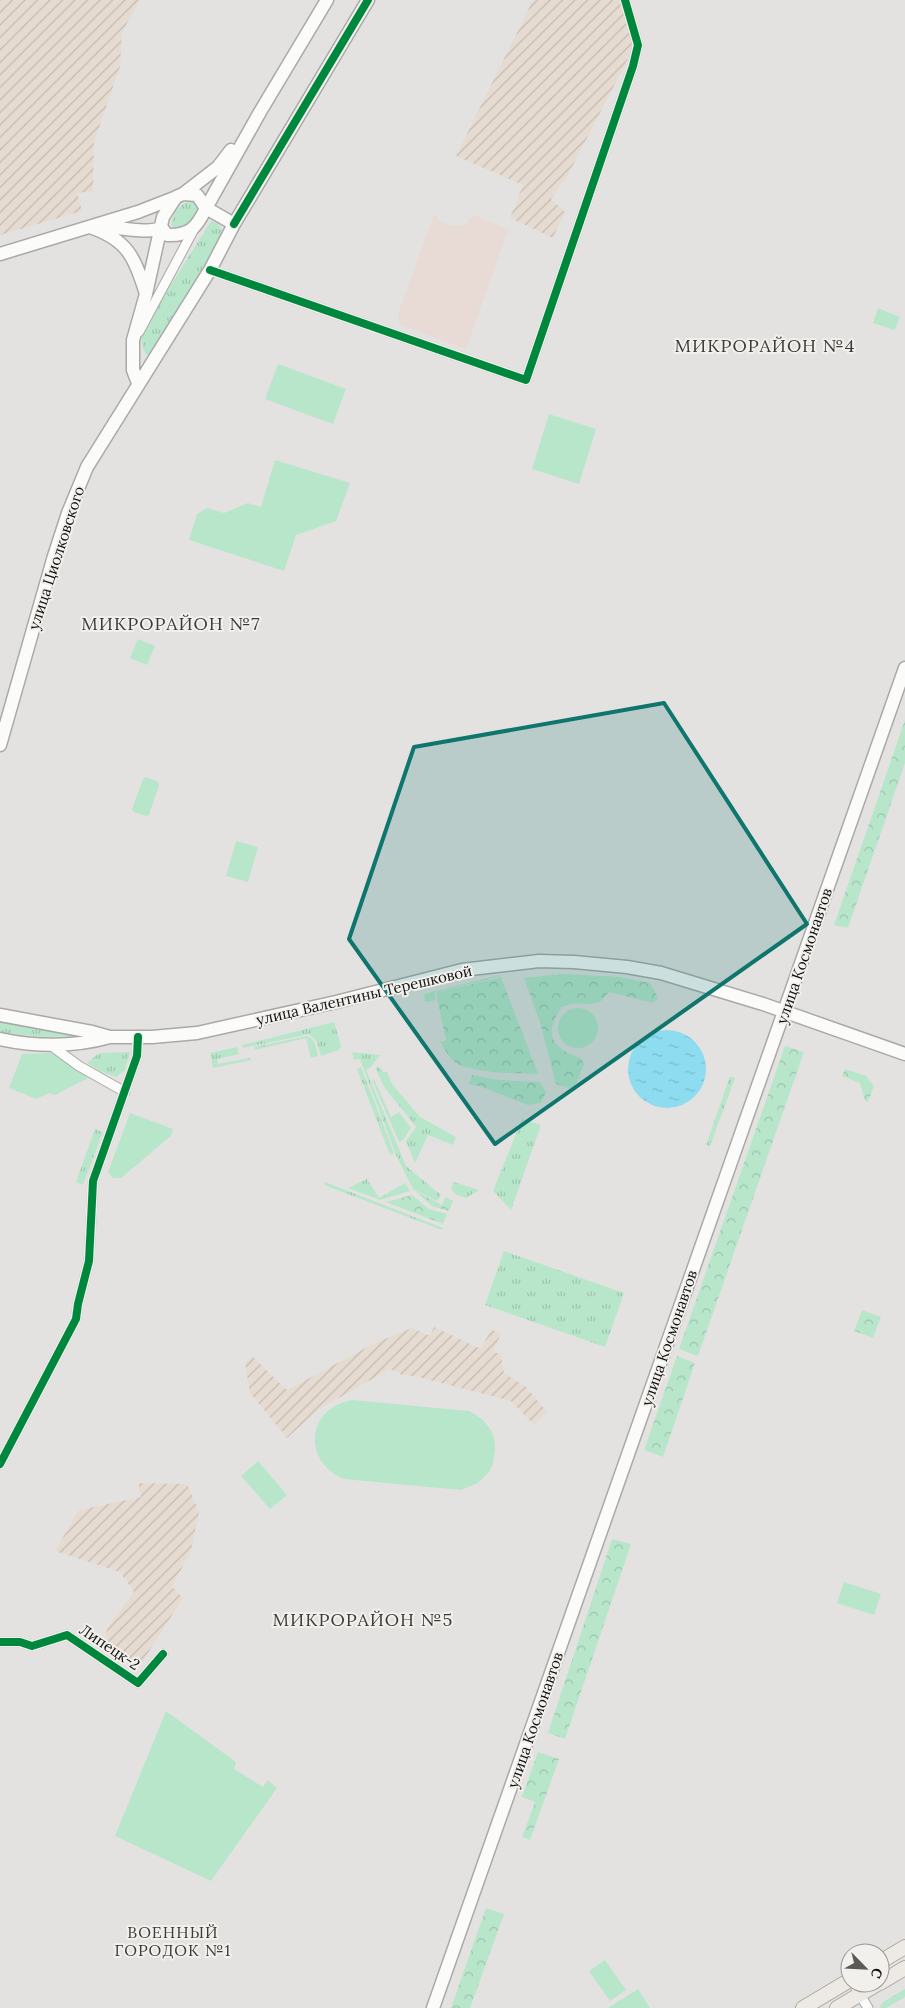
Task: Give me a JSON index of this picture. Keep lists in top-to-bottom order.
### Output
{
  "streets": {
    "main road": ["улица Циолковского", "улица Космонавтов", "улица Валентины Терешковой"],
    "street": ["Липецк-2"]
  },
  "crossings": [
    ["улица Космонавтов", "улица Валентины Терешковой"]
  ],
  "districts": [
    "МИКРОРАЙОН №4",
    "МИКРОРАЙОН №7",
    "МИКРОРАЙОН №5",
    "ВОЕННЫЙ ГОРОДОК №1"
  ],
  "north": "bottom right"
}
